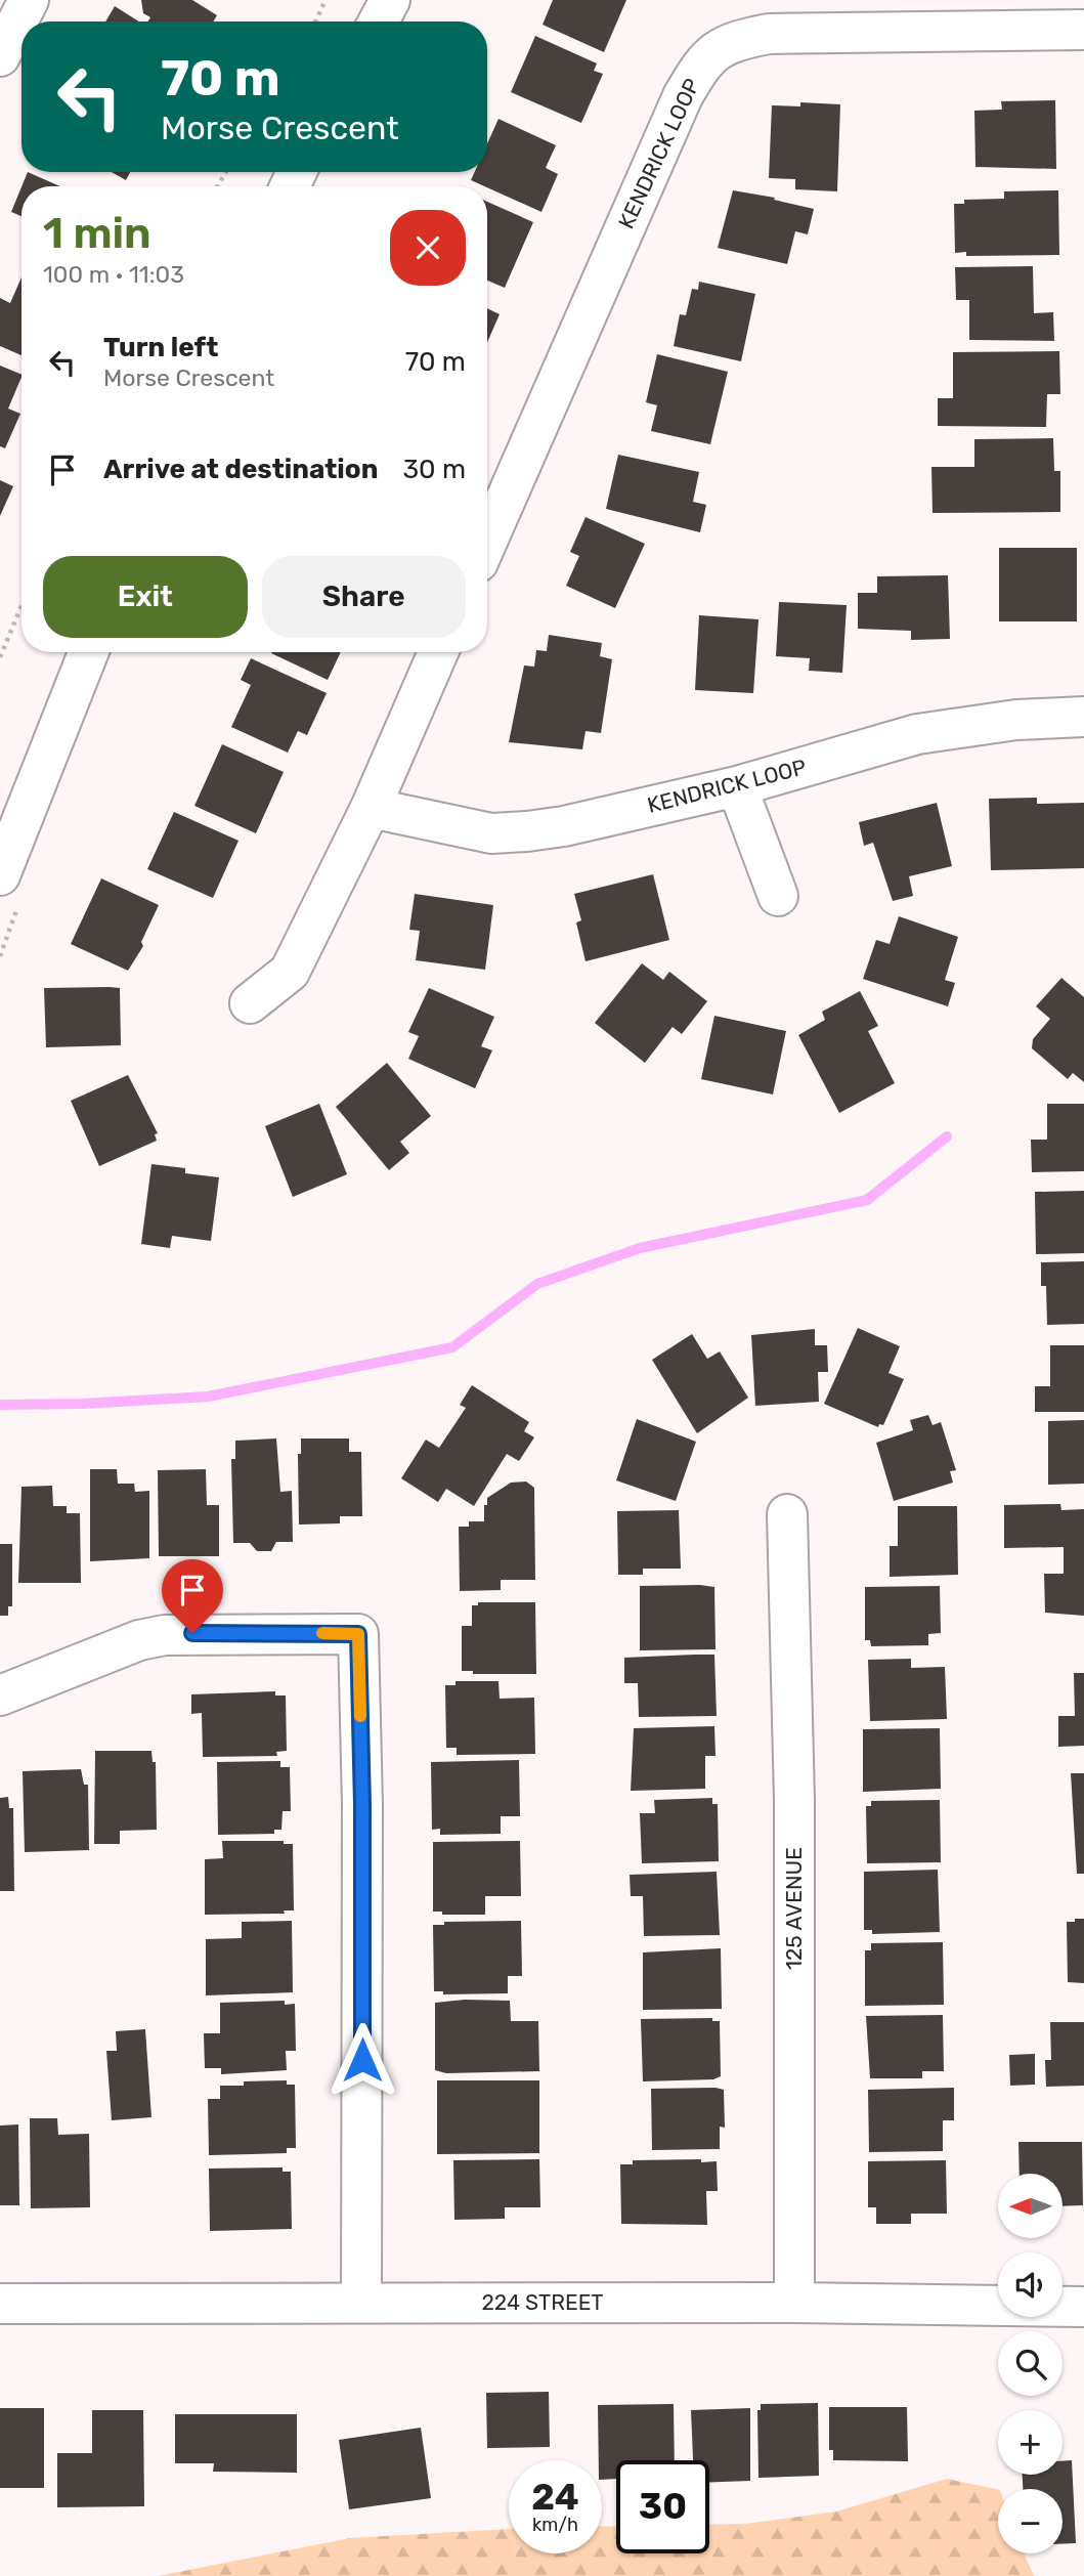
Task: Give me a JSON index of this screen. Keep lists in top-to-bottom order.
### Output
{
  "streets": {
    "street": ["KENDRICK LOOP", "125 AVENUE", "224 STREET"]
  },
  "crossings": [
    ["125 AVENUE", "224 STREET"]
  ],
  "north": "left",
  "page": {
    "turn": ["70 m", "Morse Crescent"],
    "heading": ["1 min", "100 m · 11:03"],
    "list": [
      {
        "name": "Turn left",
        "note": "Morse Crescent",
        "value": "70 m"
      },
      {
        "name": "Arrive at destination",
        "value": "30 m"
      }
    ],
    "buttons": ["Exit", "Share"],
    "map_buttons": ["+", "−"],
    "speed": "24 km/h",
    "limit": "30"
  }
}
